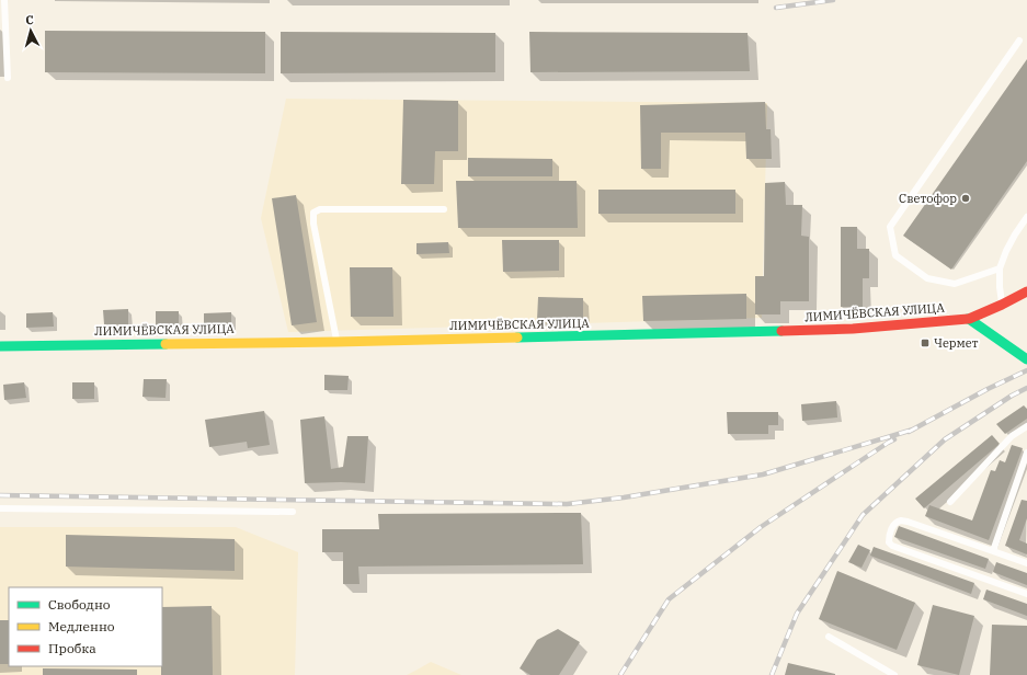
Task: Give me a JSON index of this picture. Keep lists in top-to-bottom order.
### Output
{
  "streets": {
    "main road": ["ЛИМИЧЁВСКАЯ УЛИЦА"]
  },
  "places": {
    "other": ["Светофор"],
    "transit": ["Чермет"]
  },
  "legend": ["Свободно", "Медленно", "Пробка"],
  "north": "top"
}
